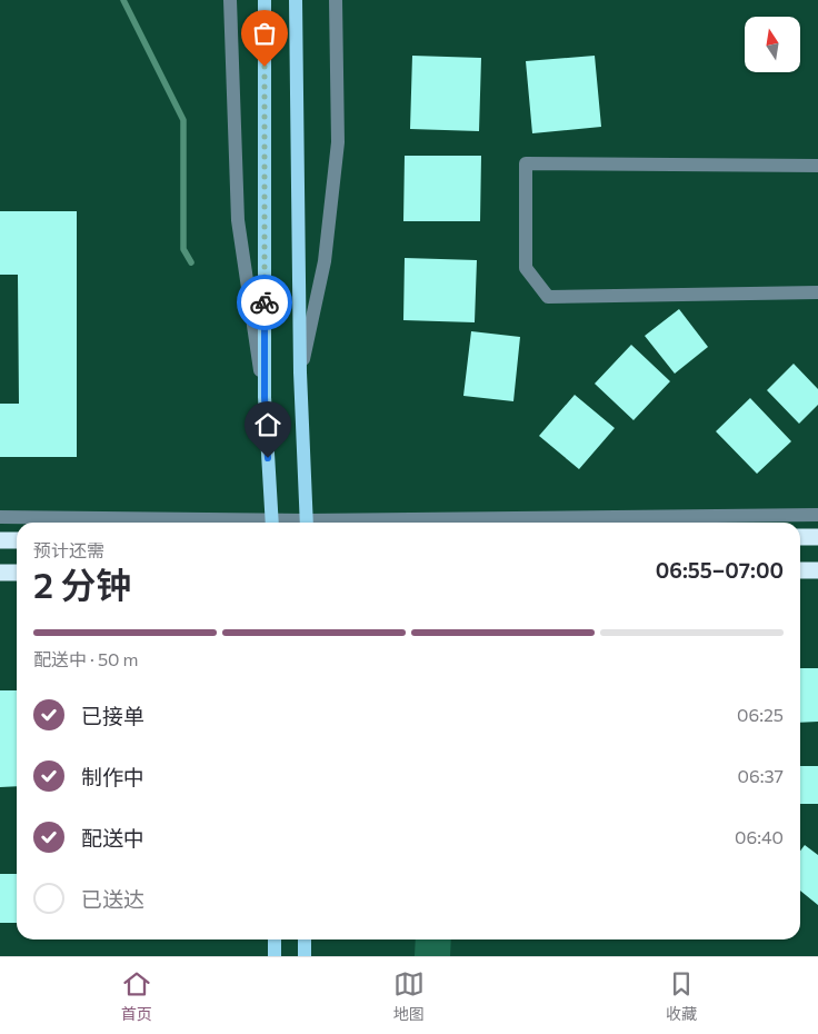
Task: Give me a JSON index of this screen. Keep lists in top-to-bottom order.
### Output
{
  "north": "top",
  "page": {
    "heading": ["2 分钟", "预计还需", "06:55–07:00"],
    "bar": "配送中 · 50 m",
    "list": [
      ["已接单", "06:25"],
      ["制作中", "06:37"],
      ["配送中", "06:40"],
      "已送达"
    ],
    "tabs": ["首页", "地图", "收藏"]
  }
}
